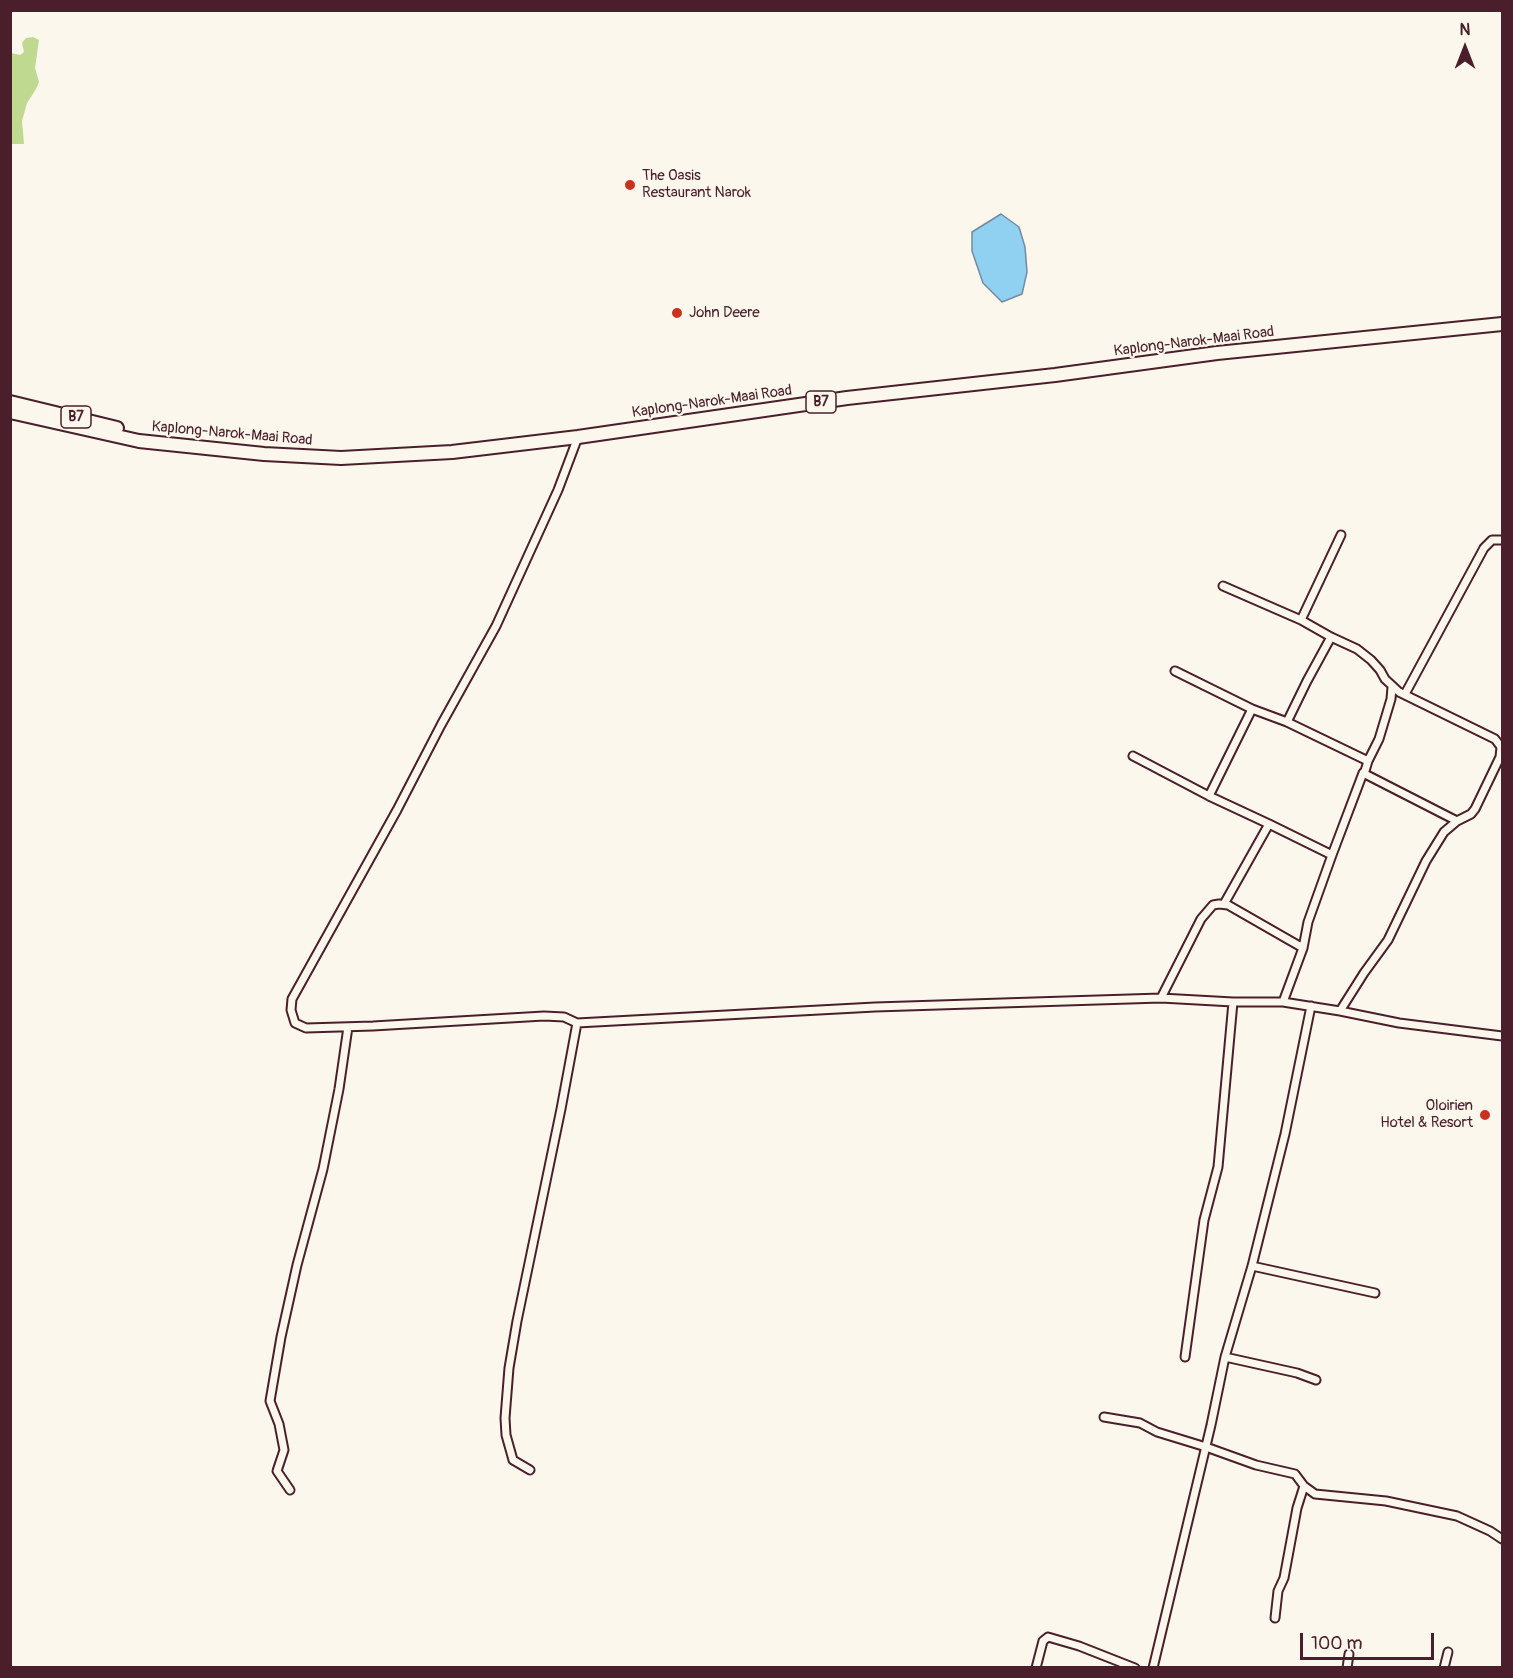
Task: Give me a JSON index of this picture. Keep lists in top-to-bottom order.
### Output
{
  "streets": {
    "highway": ["Kaplong-Narok-Maai Road", "B7"]
  },
  "places": ["The Oasis Restaurant Narok", "John Deere", "Oloirien Hotel & Resort"],
  "scale_bar": "100 m",
  "north": "top"
}
